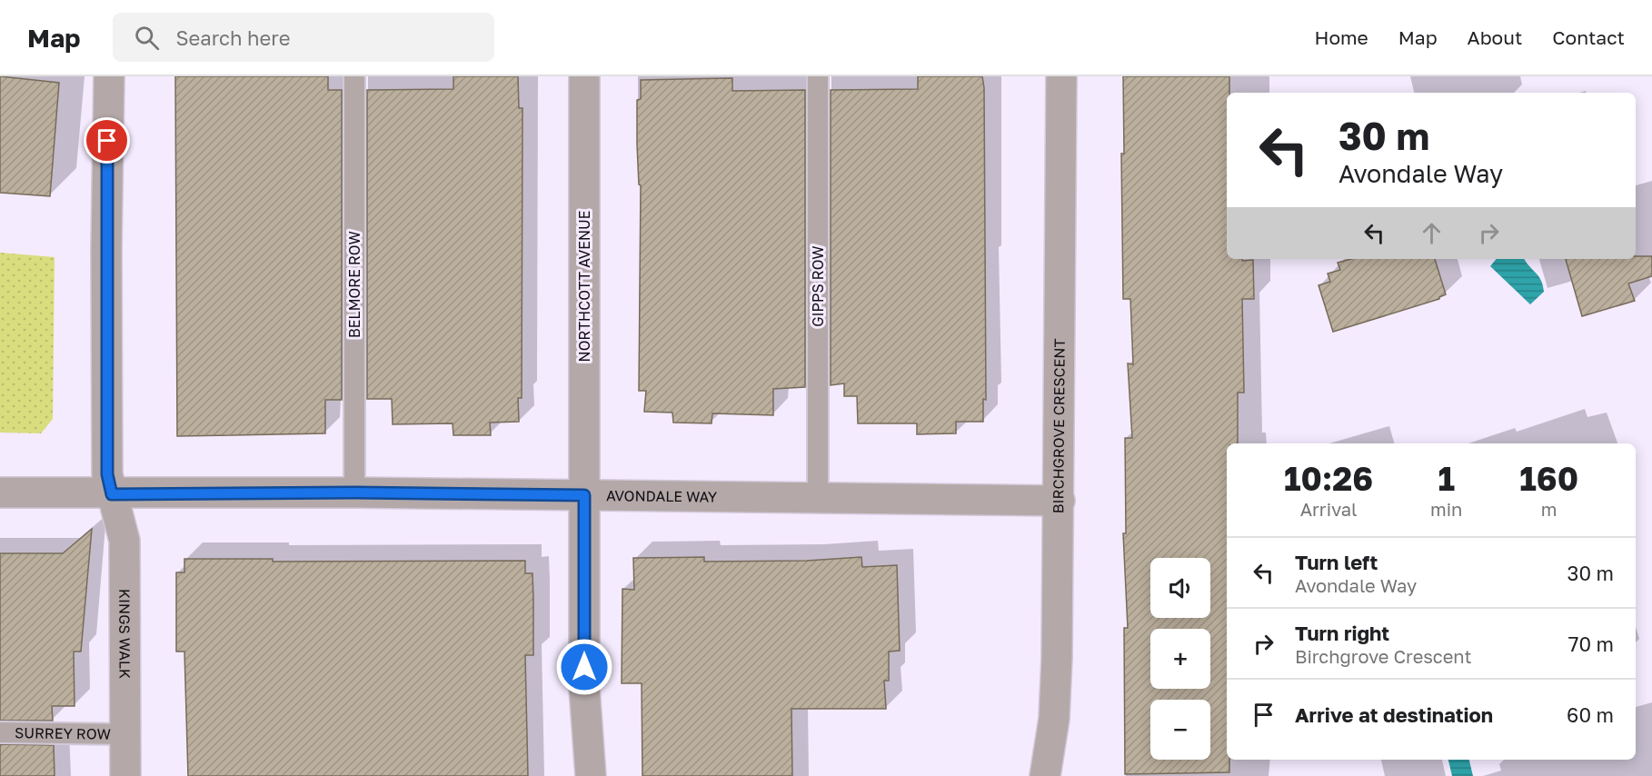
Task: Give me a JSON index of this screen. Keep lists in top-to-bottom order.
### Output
{
  "streets": {
    "street": [
      "NORTHCOTT AVENUE",
      "BIRCHGROVE CRESCENT",
      "AVONDALE WAY",
      "KINGS WALK"
    ],
    "lane": ["BELMORE ROW", "GIPPS ROW", "SURREY ROW"]
  },
  "crossings": [
    ["BELMORE ROW", "AVONDALE WAY"],
    ["NORTHCOTT AVENUE", "AVONDALE WAY"],
    ["GIPPS ROW", "AVONDALE WAY"],
    ["BIRCHGROVE CRESCENT", "AVONDALE WAY"],
    ["AVONDALE WAY", "KINGS WALK"],
    ["KINGS WALK", "SURREY ROW"]
  ],
  "page": {
    "header": "Map",
    "search": "Search here",
    "nav": [
      "Home",
      "Map",
      "About",
      "Contact"
    ],
    "turn": ["30 m", "Avondale Way"],
    "eta": [
      "10:26",
      "Arrival",
      "1",
      "min",
      "160",
      "m"
    ],
    "list": [
      {
        "name": "Turn left",
        "note": "Avondale Way",
        "value": "30 m"
      },
      {
        "name": "Turn right",
        "note": "Birchgrove Crescent",
        "value": "70 m"
      },
      {
        "name": "Arrive at destination",
        "value": "60 m"
      }
    ],
    "map_buttons": ["+", "−"]
  }
}
